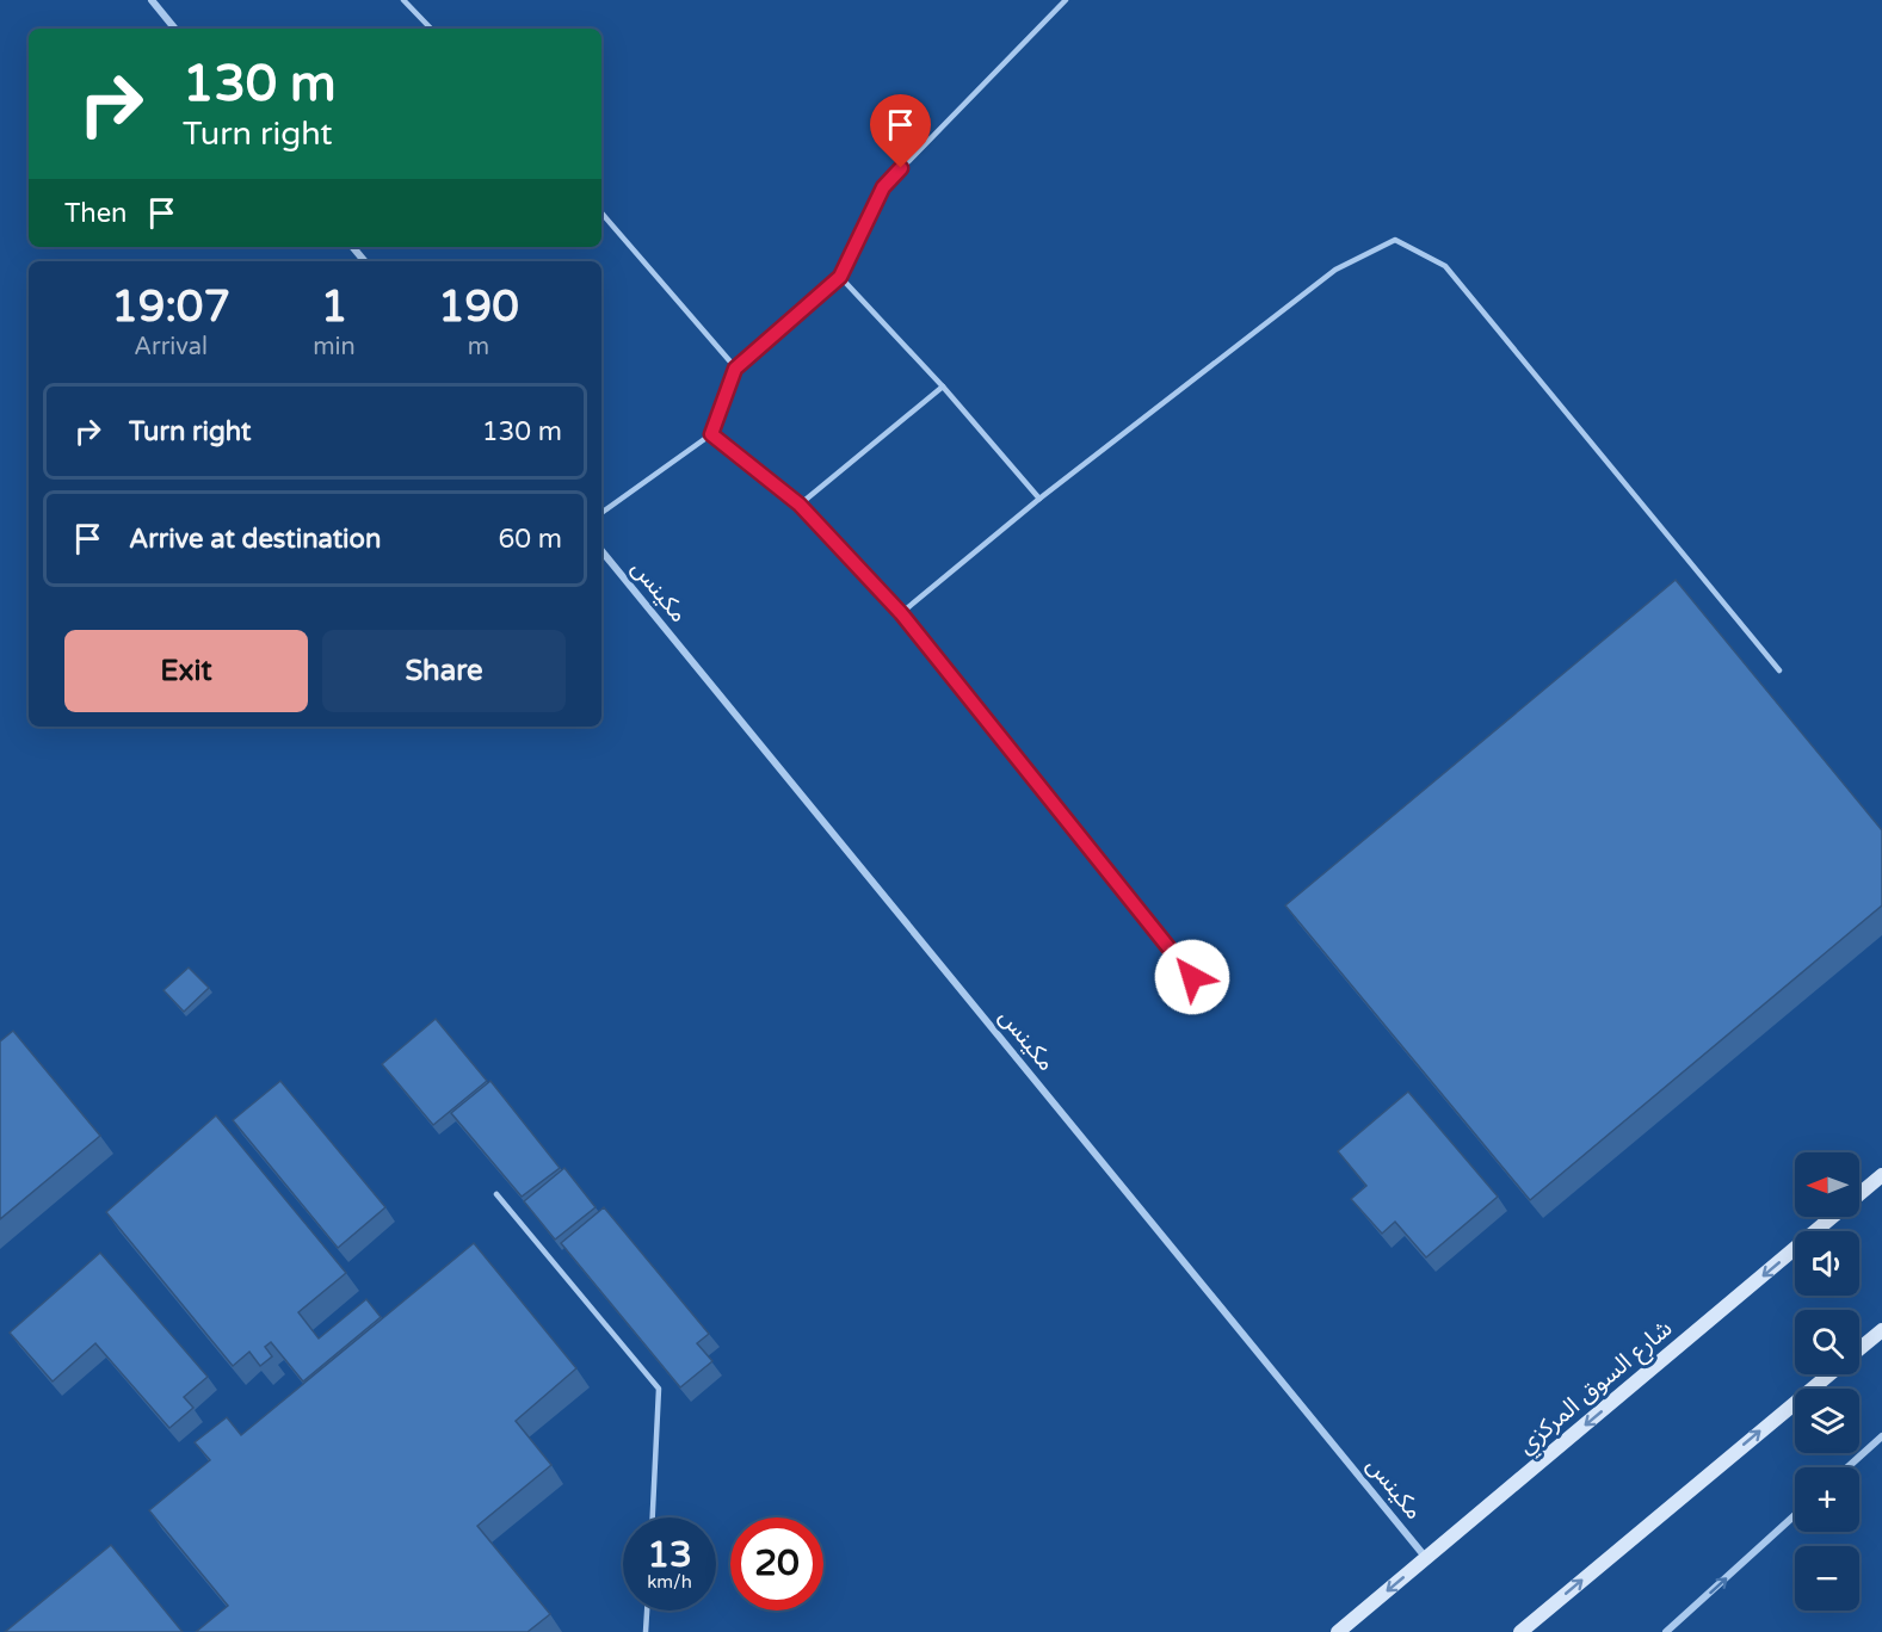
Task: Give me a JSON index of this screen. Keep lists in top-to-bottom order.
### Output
{
  "streets": {
    "main road": ["شارع السوق المركزي"],
    "street": ["مكينس"]
  },
  "crossings": [
    ["مكينس", "شارع السوق المركزي"]
  ],
  "north": "left",
  "page": {
    "turn": ["130 m", "Turn right"],
    "then": "Then",
    "eta": [
      "19:07",
      "Arrival",
      "1",
      "min",
      "190",
      "m"
    ],
    "list": [
      {
        "name": "Turn right",
        "value": "130 m"
      },
      {
        "name": "Arrive at destination",
        "value": "60 m"
      }
    ],
    "buttons": ["Exit", "Share"],
    "map_buttons": ["+", "−"],
    "speed": "13 km/h",
    "limit": "20"
  }
}
